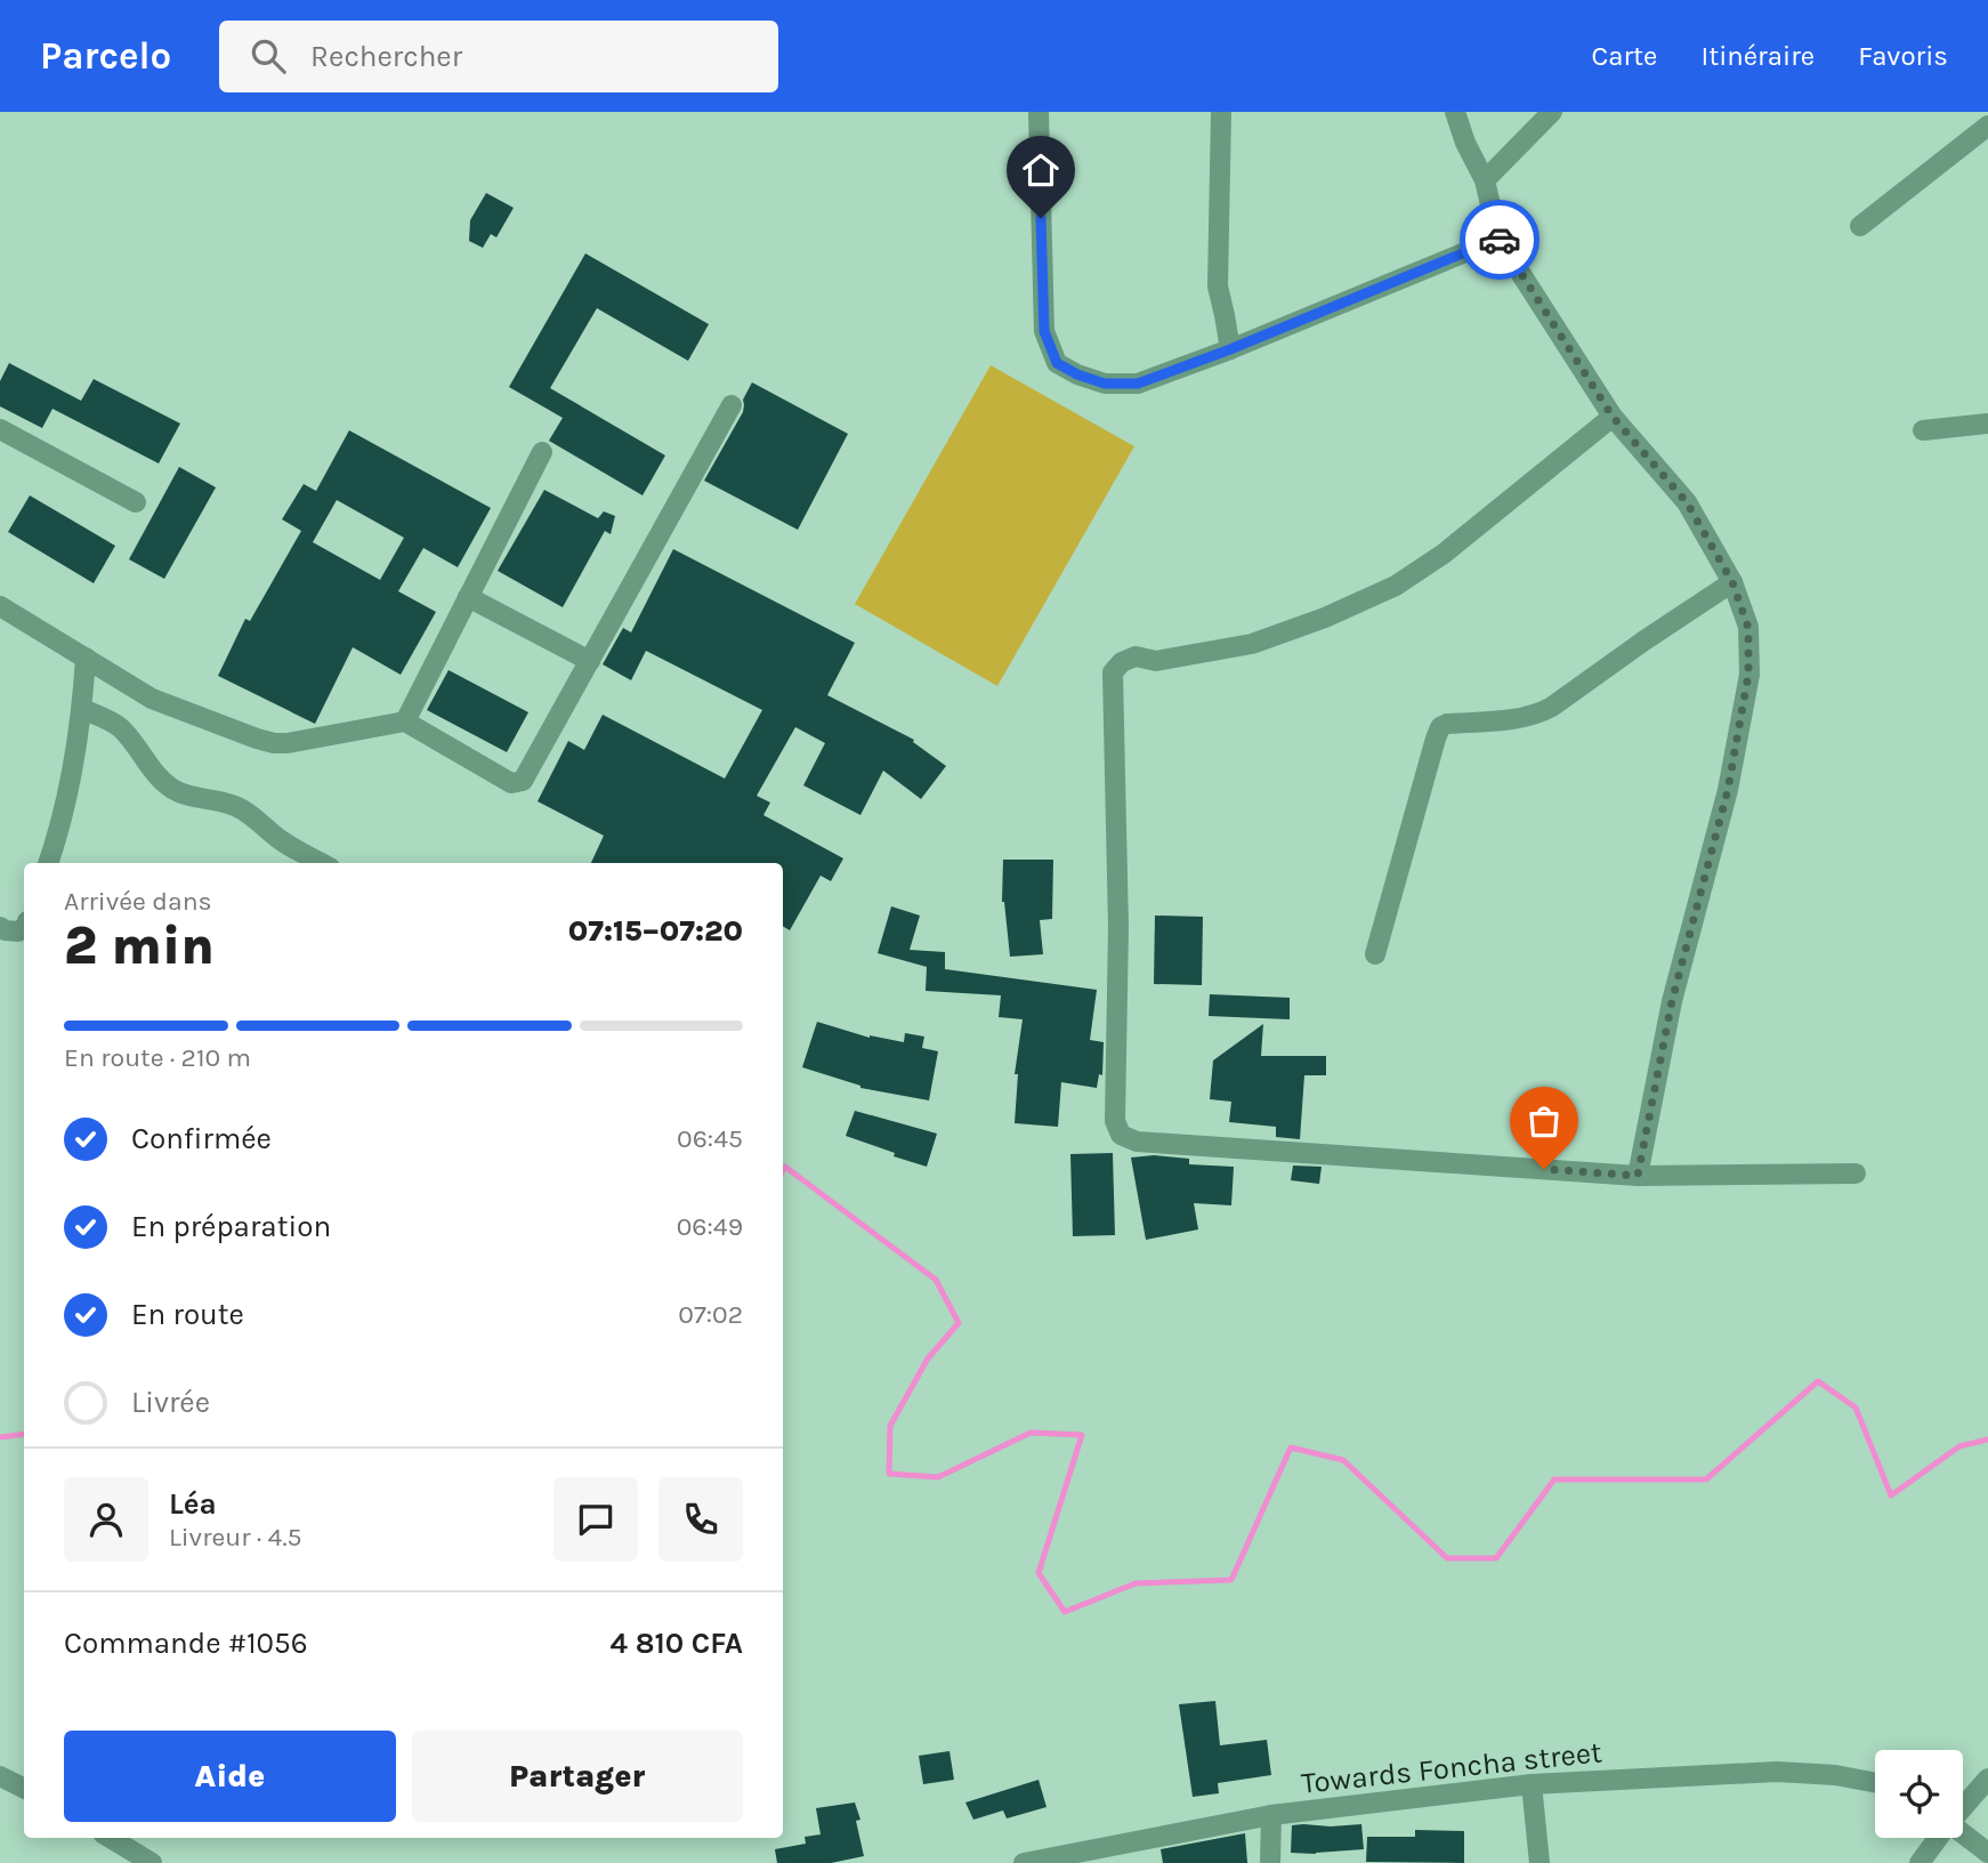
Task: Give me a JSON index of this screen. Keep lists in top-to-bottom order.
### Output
{
  "streets": {
    "street": ["Towards Foncha street"]
  },
  "page": {
    "header": "Parcelo",
    "search": "Rechercher",
    "nav": ["Carte", "Itinéraire", "Favoris"],
    "heading": ["2 min", "Arrivée dans", "07:15–07:20"],
    "panel": [
      "Léa",
      "Livreur · 4.5",
      "Commande #1056",
      "4 810 CFA"
    ],
    "bar": "En route · 210 m",
    "list": [
      ["Confirmée", "06:45"],
      ["En préparation", "06:49"],
      ["En route", "07:02"],
      "Livrée"
    ],
    "buttons": ["Aide", "Partager"]
  }
}
